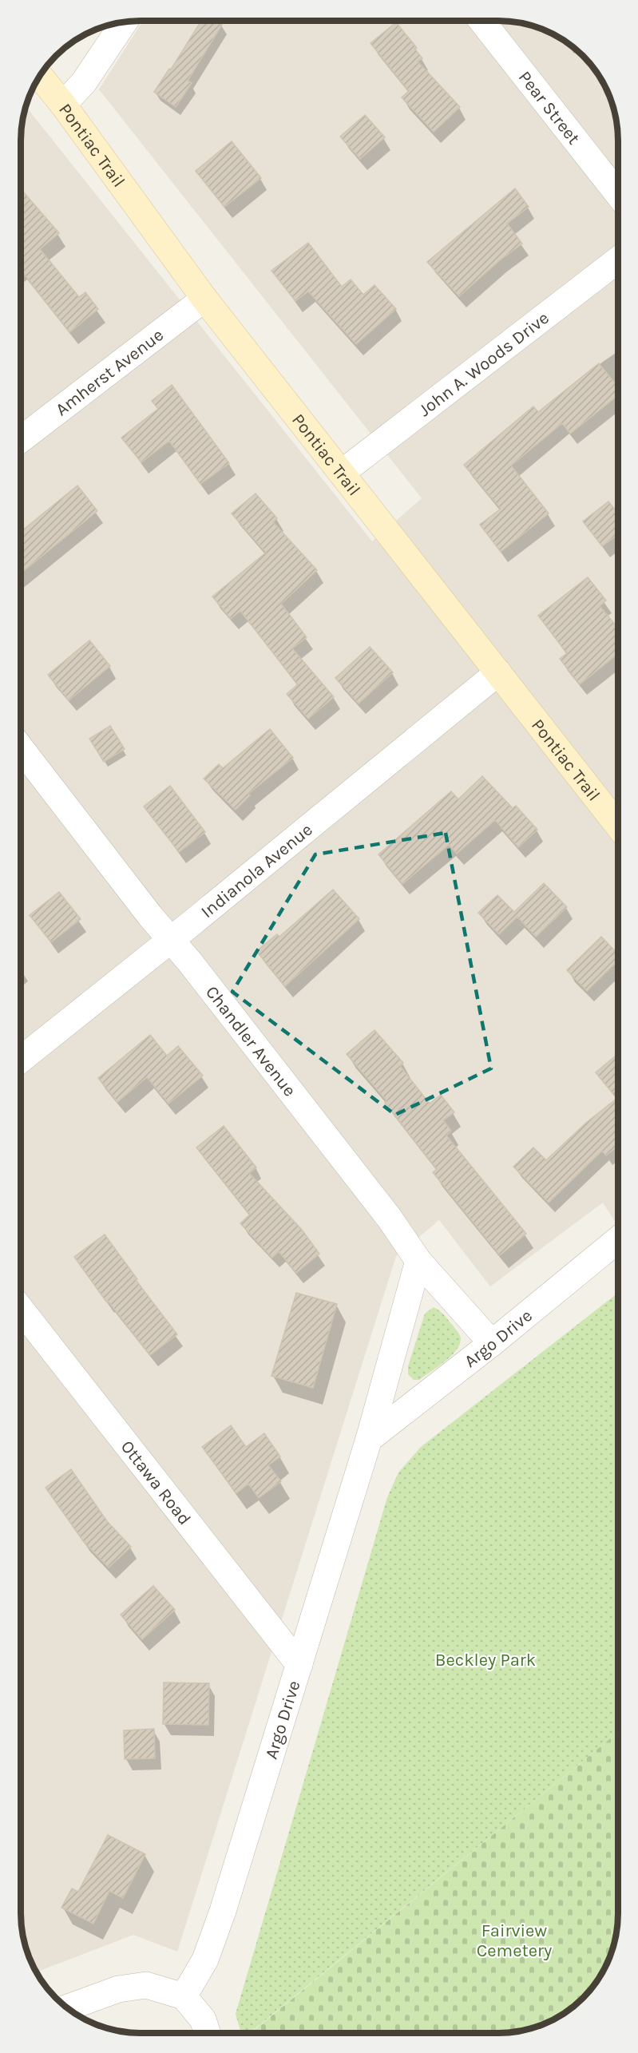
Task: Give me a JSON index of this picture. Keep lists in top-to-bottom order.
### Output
{
  "streets": {
    "main road": ["Pontiac Trail"],
    "street": [
      "Pear Street",
      "John A. Woods Drive",
      "Amherst Avenue",
      "Indianola Avenue",
      "Chandler Avenue",
      "Argo Drive",
      "Ottawa Road"
    ]
  },
  "crossings": [
    ["Pontiac Trail", "John A. Woods Drive"],
    ["Pontiac Trail", "Amherst Avenue"],
    ["Pontiac Trail", "Indianola Avenue"],
    ["Indianola Avenue", "Chandler Avenue"],
    ["Chandler Avenue", "Argo Drive"],
    ["Argo Drive", "Ottawa Road"]
  ],
  "parks": ["Beckley Park", "Fairview Cemetery"]
}
